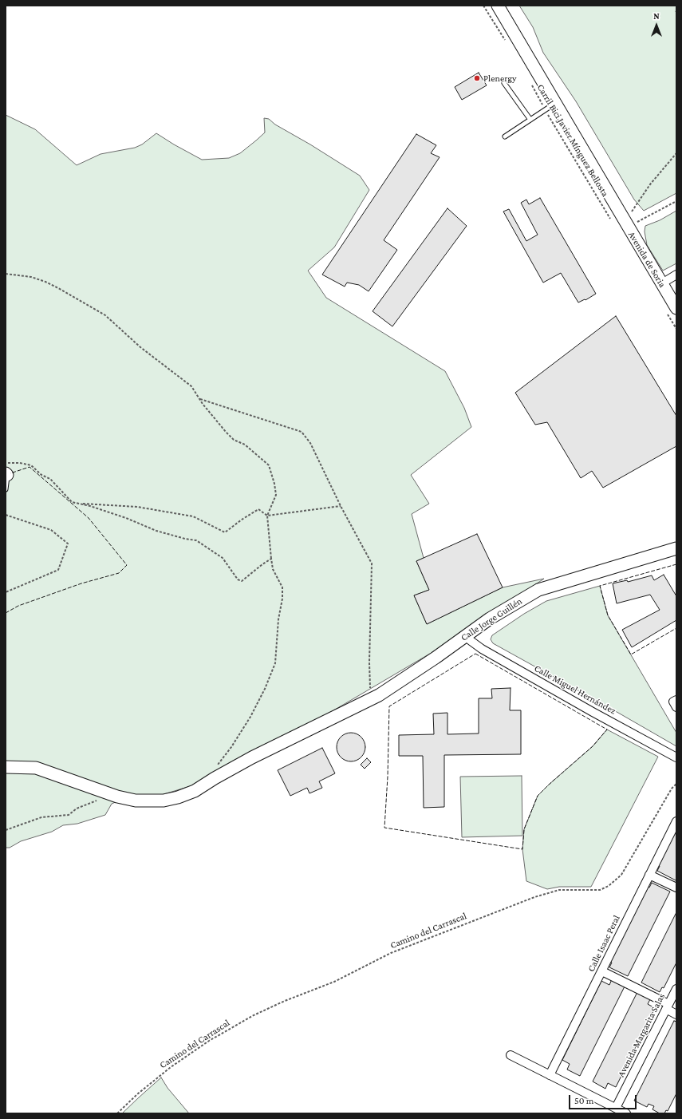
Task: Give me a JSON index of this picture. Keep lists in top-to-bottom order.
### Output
{
  "streets": {
    "street": [
      "Avenida de Soria",
      "Calle Jorge Guillén",
      "Calle Miguel Hernández",
      "Calle Isaac Peral",
      "Avenida Margarita Salas"
    ],
    "path": ["Carril Bici Javier Mínguez Bellosta", "Camino del Carrascal"]
  },
  "crossings": [
    ["Carril Bici Javier Mínguez Bellosta", "Avenida de Soria"],
    ["Calle Jorge Guillén", "Calle Miguel Hernández"]
  ],
  "places": ["Plenergy"],
  "scale_bar": "50 m",
  "north": "top"
}
